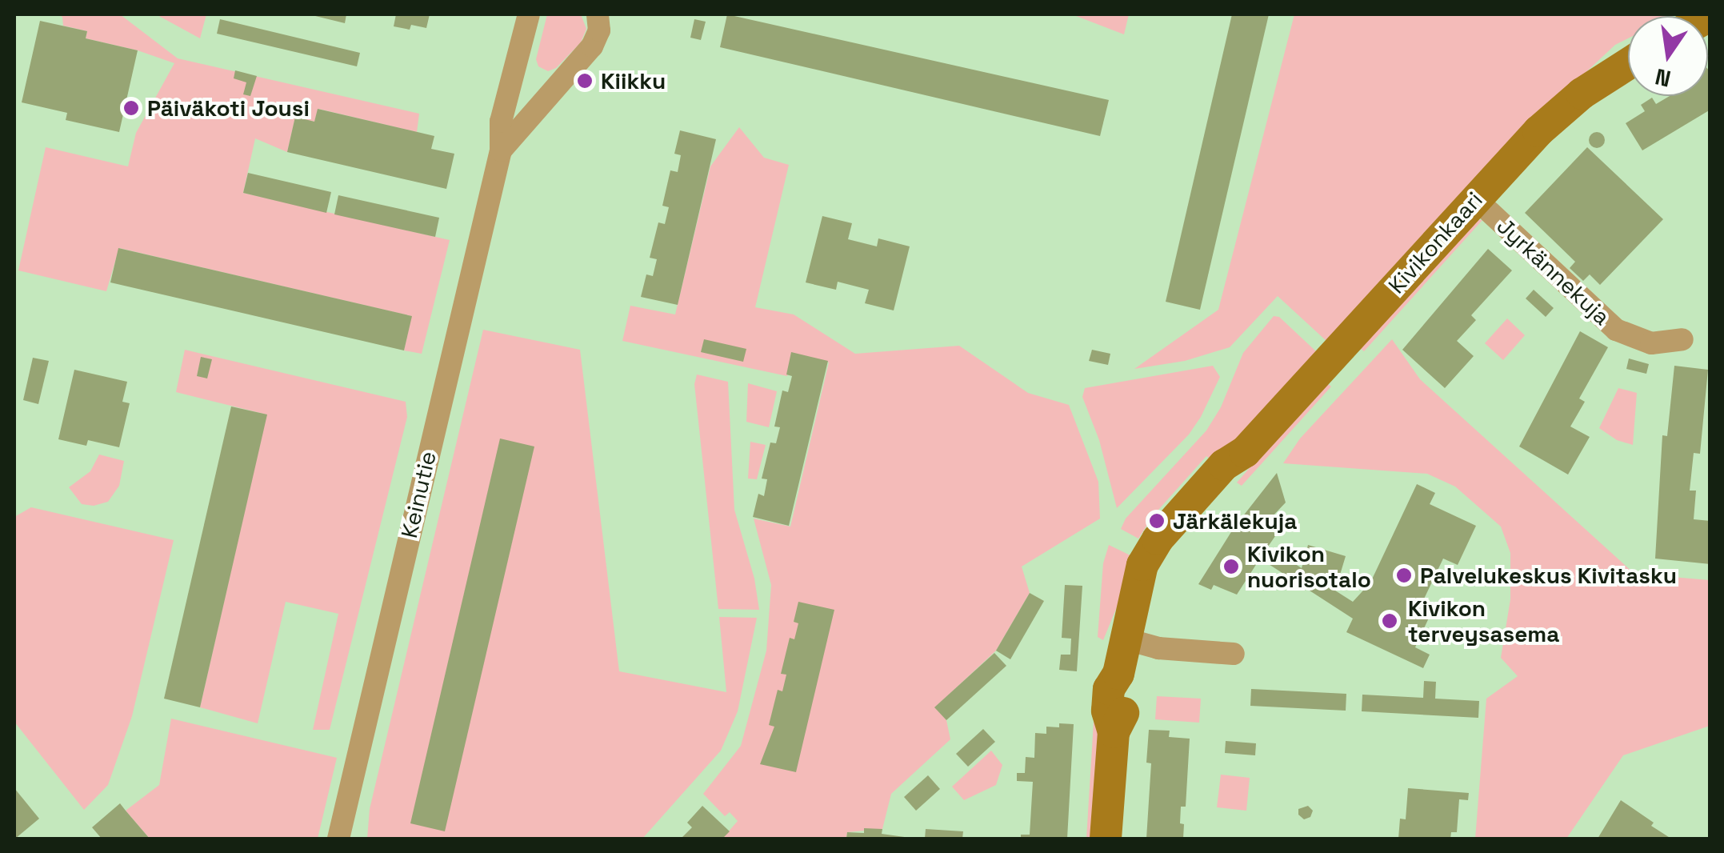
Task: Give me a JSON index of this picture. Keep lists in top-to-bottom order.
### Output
{
  "streets": {
    "street": ["Kivikonkaari", "Jyrkännekuja", "Keinutie"]
  },
  "crossings": [
    ["Kivikonkaari", "Jyrkännekuja"]
  ],
  "places": [
    "Kiikku",
    "Päiväkoti Jousi",
    "Järkälekuja",
    "Kivikon nuorisotalo",
    "Palvelukeskus Kivitasku",
    "Kivikon terveysasema"
  ],
  "north": "bottom"
}
